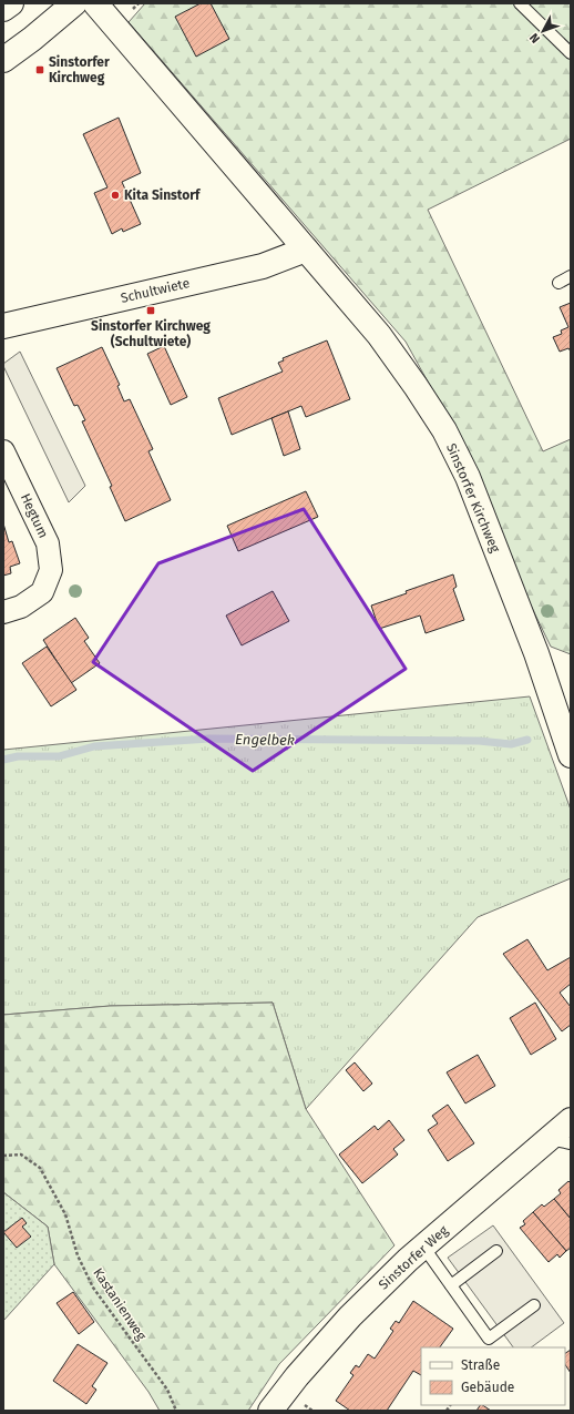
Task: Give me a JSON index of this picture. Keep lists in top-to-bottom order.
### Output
{
  "streets": {
    "street": [
      "Schultwiete",
      "Sinstorfer Kirchweg",
      "Hegtum",
      "Sinstorfer Weg"
    ],
    "path": ["Kastanienweg"]
  },
  "crossings": [
    ["Schultwiete", "Sinstorfer Kirchweg"]
  ],
  "water": ["Engelbek"],
  "places": {
    "transit": ["Sinstorfer Kirchweg", "Sinstorfer Kirchweg (Schultwiete)"],
    "other": ["Kita Sinstorf"]
  },
  "legend": ["Straße", "Gebäude"],
  "north": "bottom left"
}
